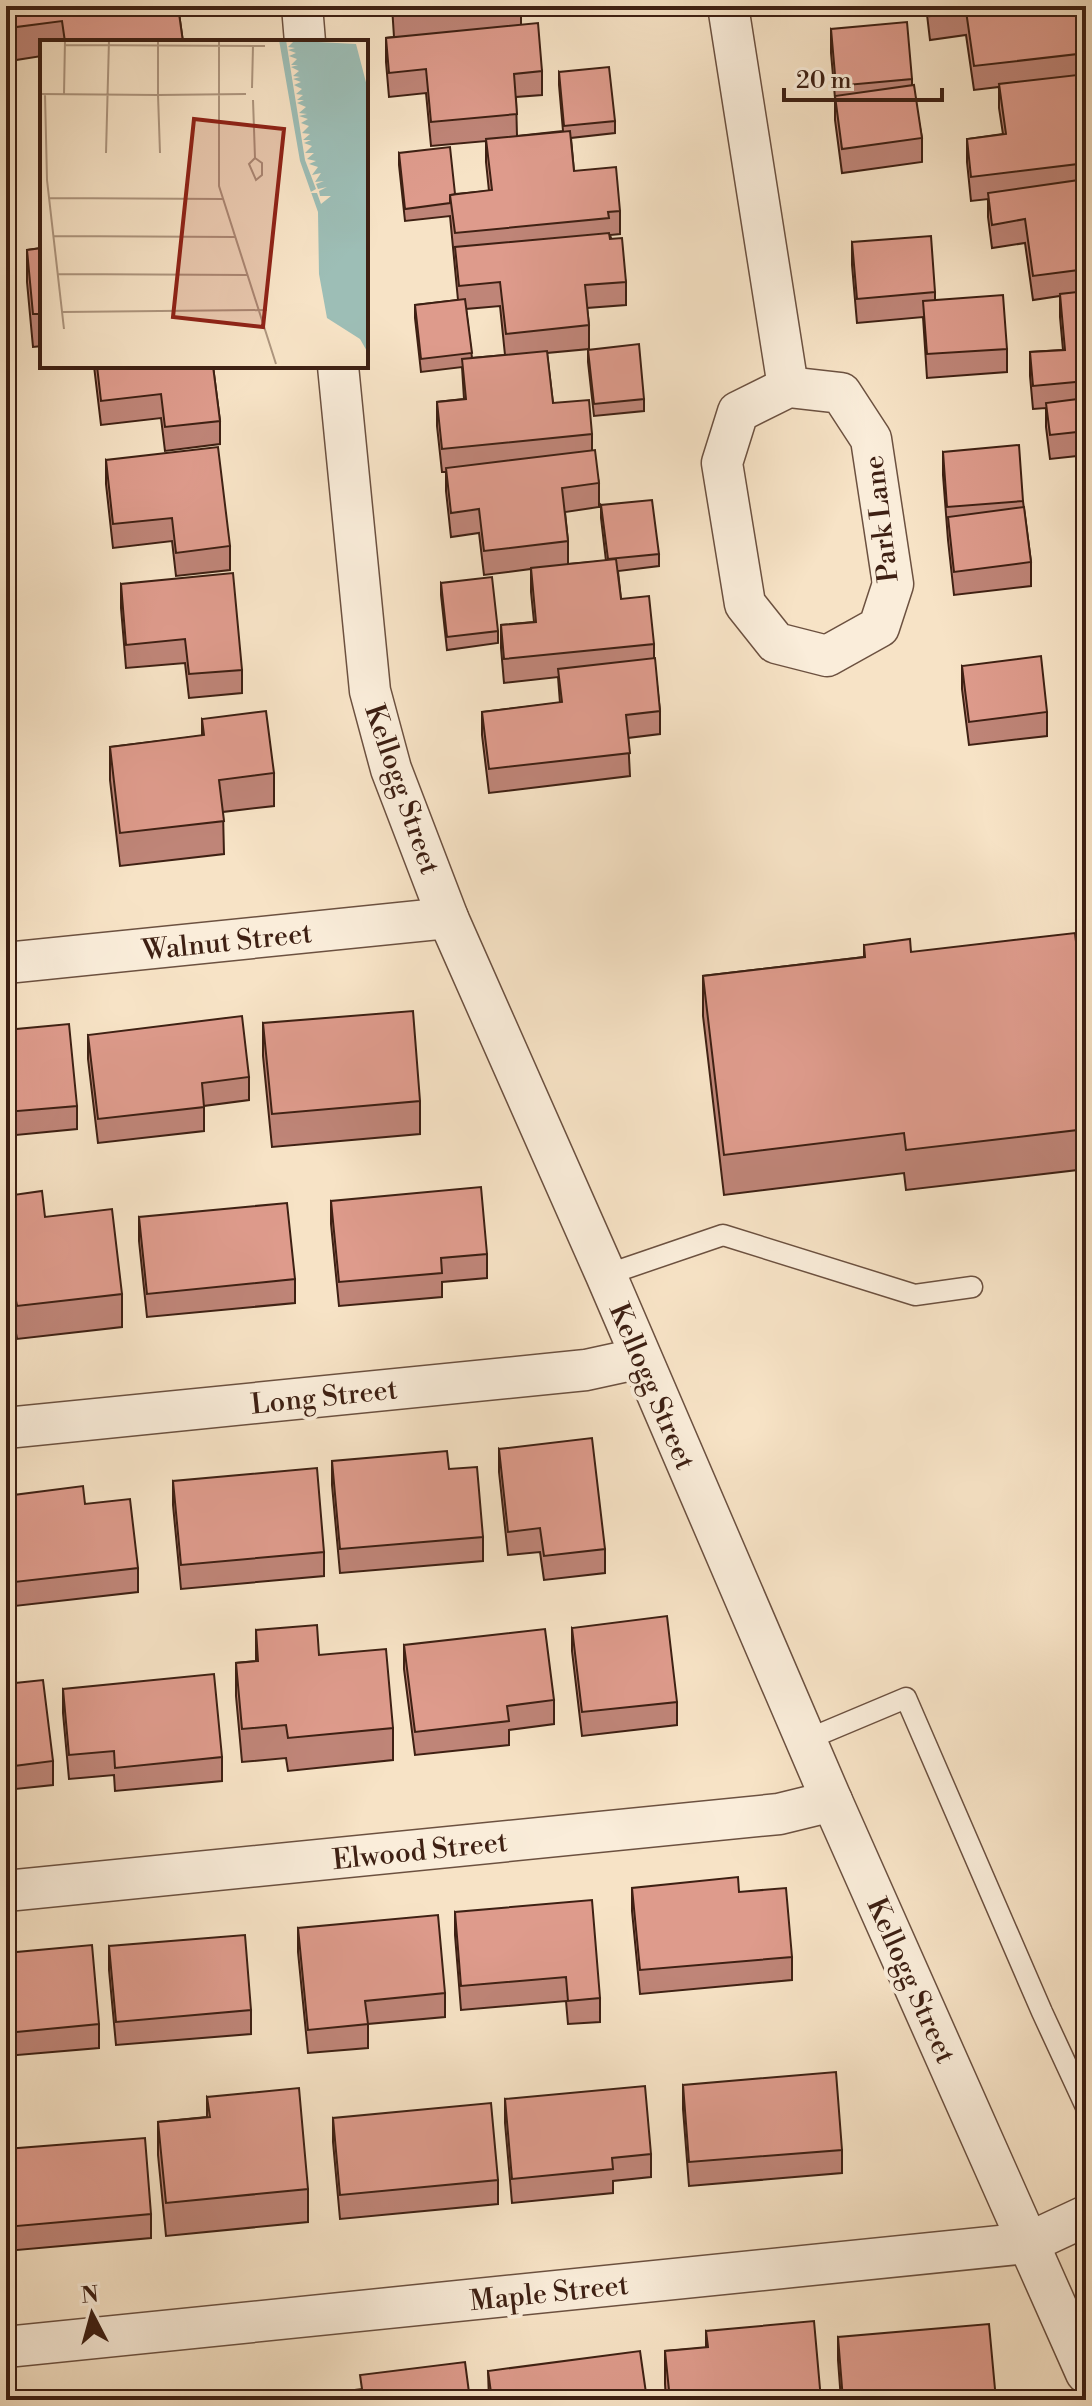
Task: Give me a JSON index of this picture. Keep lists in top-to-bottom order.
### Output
{
  "streets": {
    "street": [
      "Park Lane",
      "Kellogg Street",
      "Walnut Street",
      "Long Street",
      "Elwood Street",
      "Maple Street"
    ]
  },
  "crossings": [
    ["Kellogg Street", "Walnut Street"],
    ["Kellogg Street", "Long Street"],
    ["Kellogg Street", "Elwood Street"],
    ["Kellogg Street", "Maple Street"]
  ],
  "scale_bar": "20 m",
  "north": "top"
}
